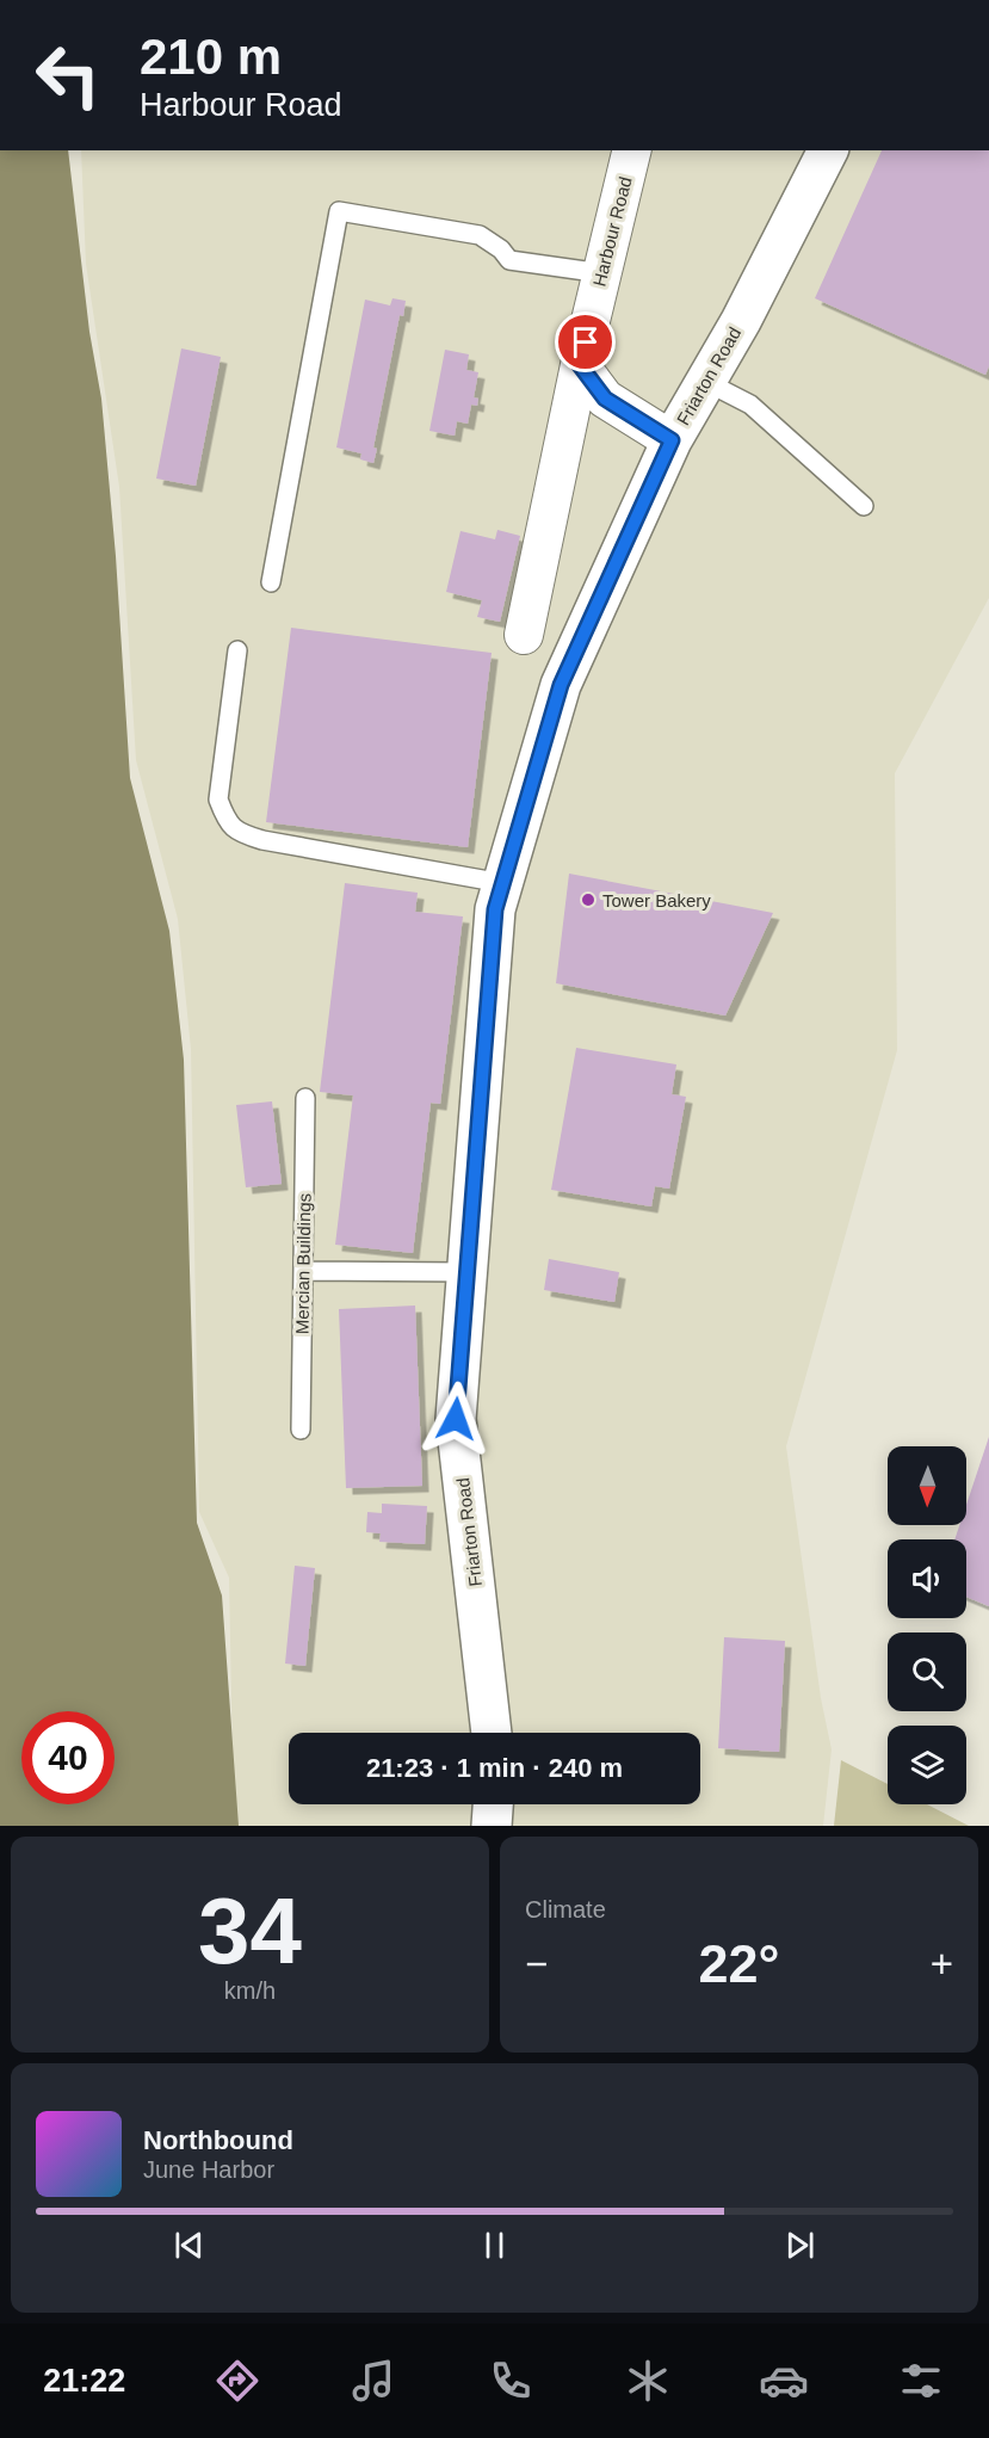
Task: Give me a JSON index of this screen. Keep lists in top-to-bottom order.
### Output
{
  "streets": {
    "street": ["Harbour Road", "Friarton Road"],
    "lane": ["Mercian Buildings"]
  },
  "places": ["Tower Bakery"],
  "north": "bottom",
  "page": {
    "turn": ["210 m", "Harbour Road"],
    "limit": "40",
    "trip": "21:23 · 1 min · 240 m",
    "tile": [
      ["34", "km/h"],
      "Climate"
    ],
    "heat": ["−", "22°", "+"],
    "song": ["Northbound", "June Harbor"],
    "tabs": "21:22"
  }
}
